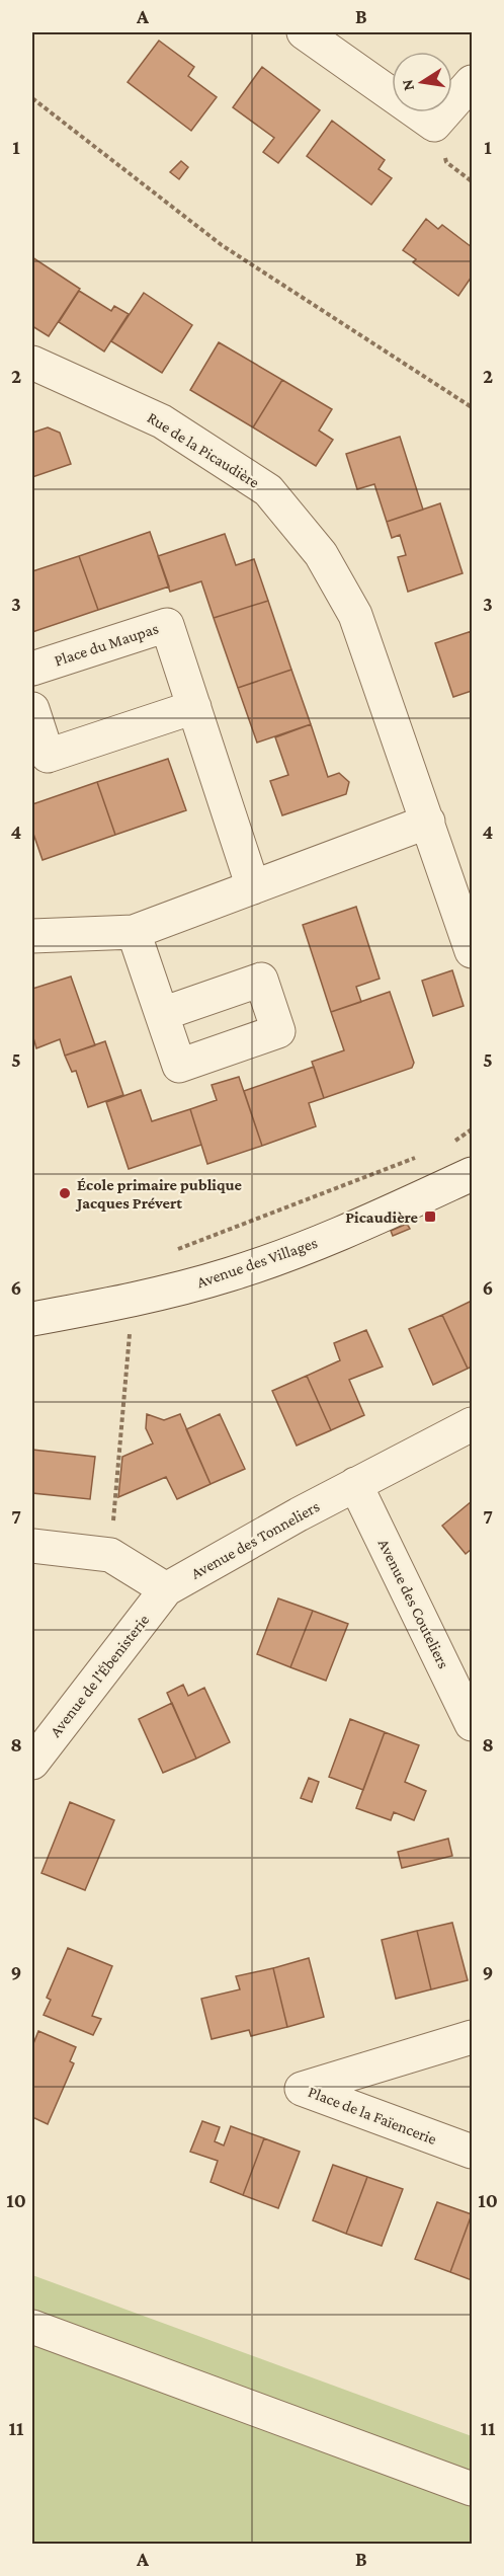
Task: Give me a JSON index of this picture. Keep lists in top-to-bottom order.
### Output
{
  "streets": {
    "street": [
      "Rue de la Picaudière",
      "Place du Maupas",
      "Avenue des Villages",
      "Avenue des Tonneliers",
      "Avenue des Couteliers",
      "Avenue de l'Ébenisterie",
      "Place de la Faïencerie"
    ]
  },
  "crossings": [
    ["Avenue des Tonneliers", "Avenue des Couteliers"],
    ["Avenue des Tonneliers", "Avenue de l'Ébenisterie"]
  ],
  "places": {
    "other": ["École primaire publique Jacques Prévert"],
    "transit": ["Picaudière"]
  },
  "north": "left",
  "grid": {
    "columns": ["A", "B"],
    "rows": [
      "1",
      "2",
      "3",
      "4",
      "5",
      "6",
      "7",
      "8",
      "9",
      "10",
      "11"
    ]
  }
}
